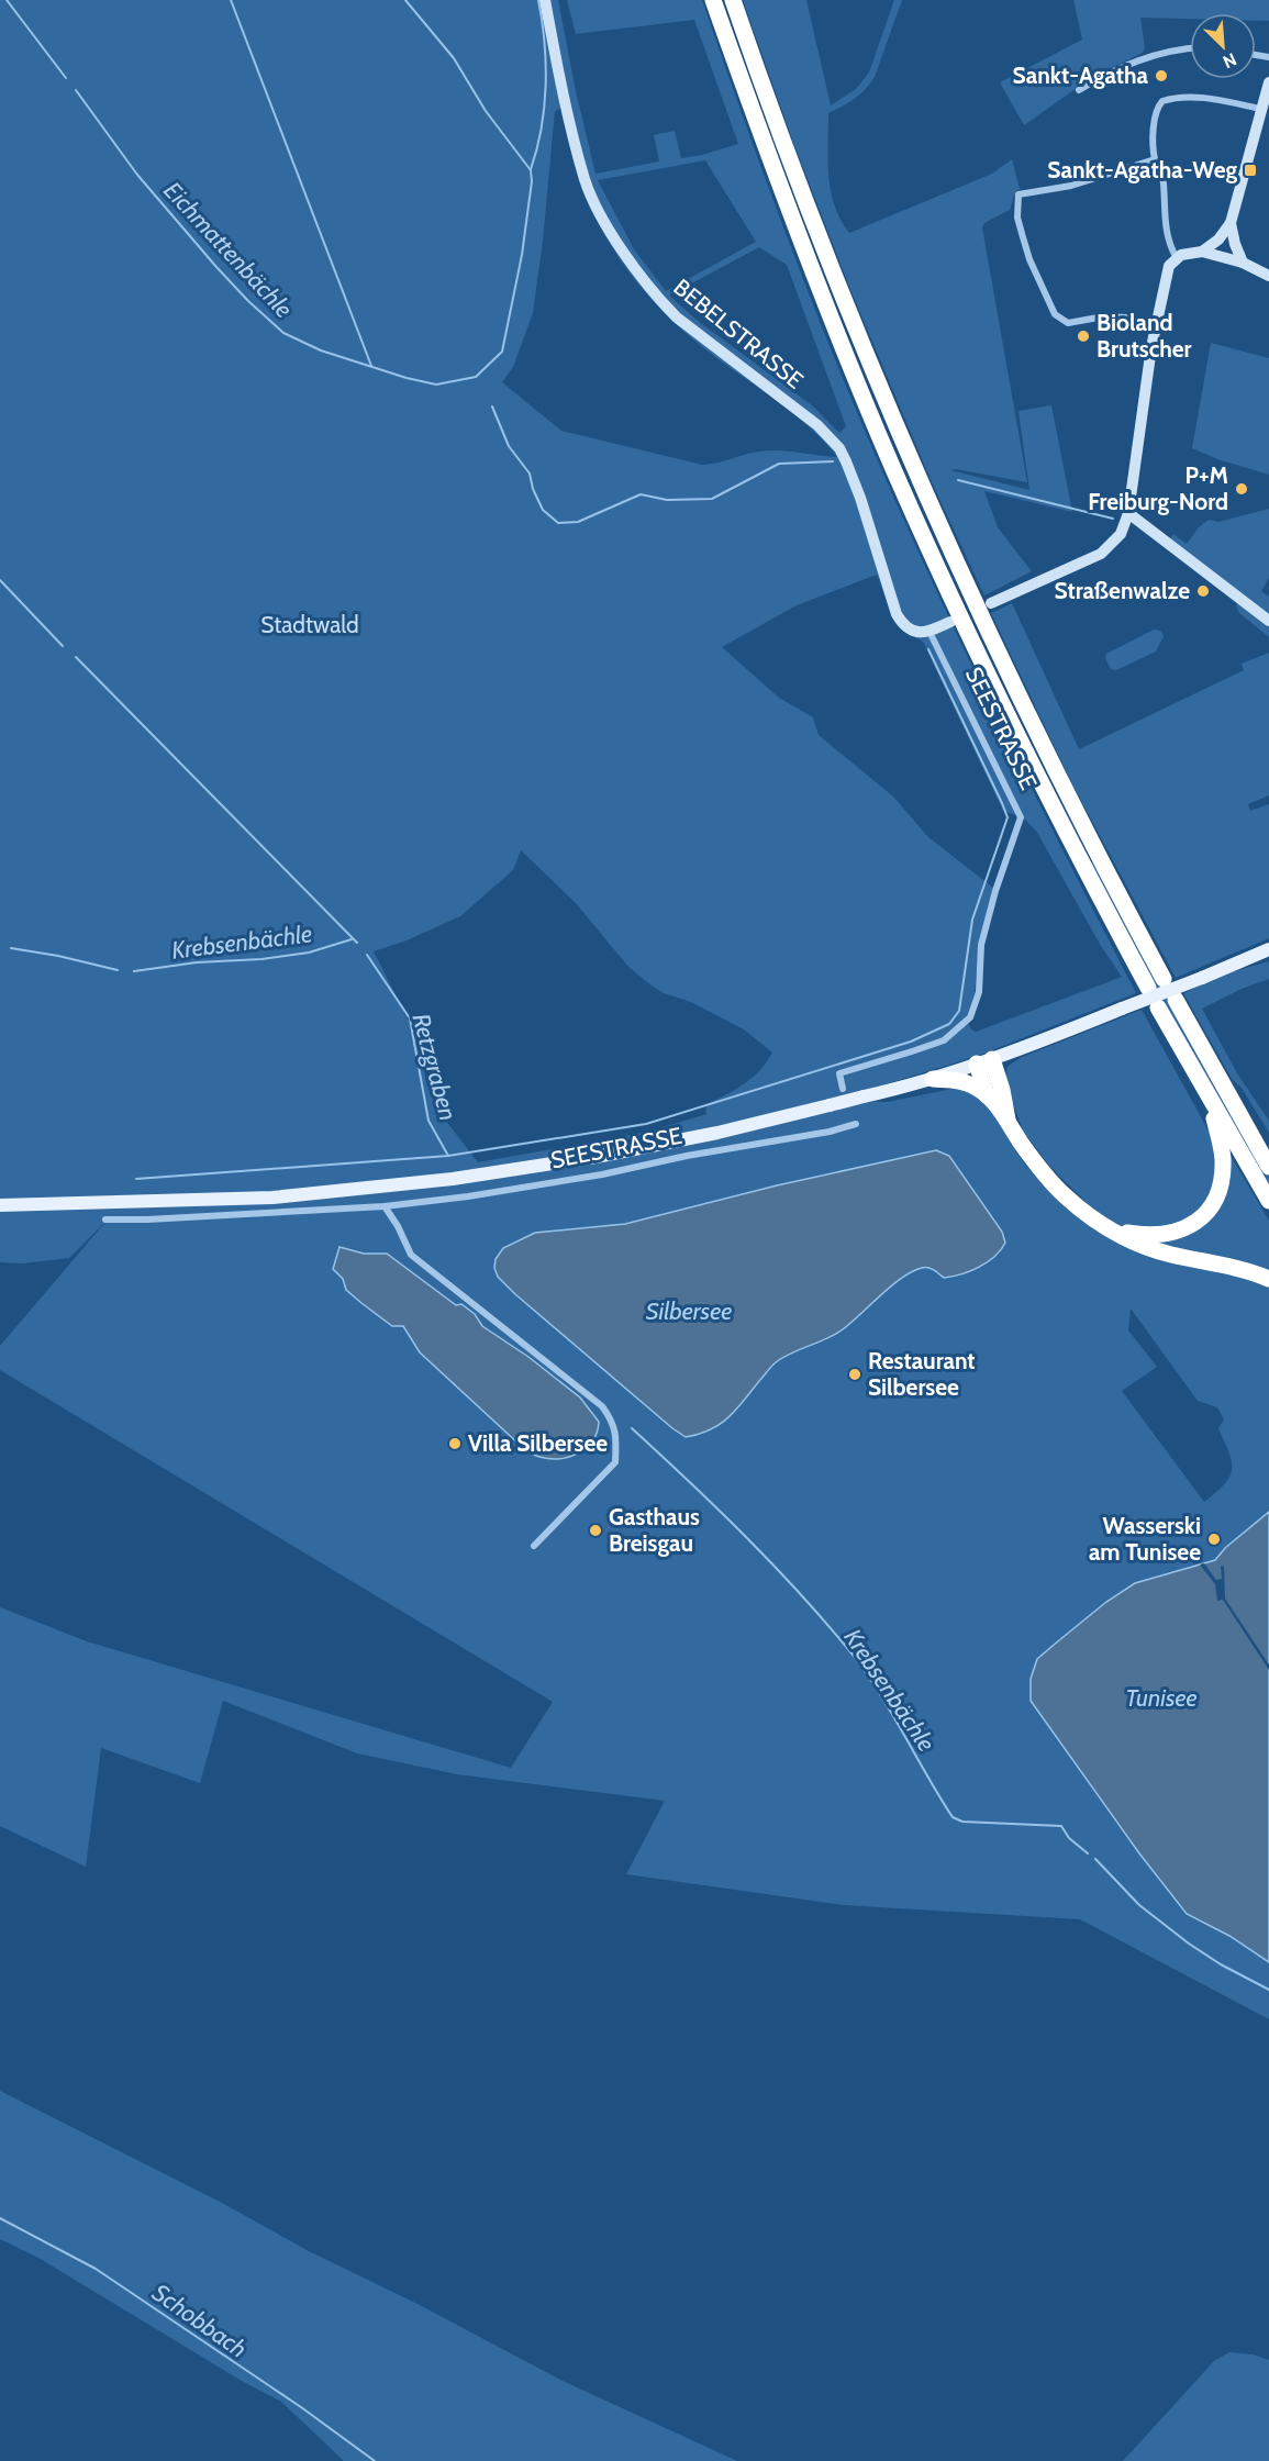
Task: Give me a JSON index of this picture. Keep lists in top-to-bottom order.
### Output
{
  "streets": {
    "street": ["BEBELSTRASSE", "SEESTRASSE"]
  },
  "crossings": [
    ["BEBELSTRASSE", "SEESTRASSE"]
  ],
  "water": [
    "Eichmattenbächle",
    "Krebsenbächle",
    "Retzgraben",
    "Silbersee",
    "Tunisee",
    "Schobbach"
  ],
  "parks": ["Stadtwald"],
  "places": {
    "other": [
      "Sankt-Agatha",
      "Bioland Brutscher",
      "P+M Freiburg-Nord",
      "Straßenwalze",
      "Restaurant Silbersee",
      "Villa Silbersee",
      "Gasthaus Breisgau",
      "Wasserski am Tunisee"
    ],
    "transit": ["Sankt-Agatha-Weg"]
  },
  "north": "bottom right"
}
